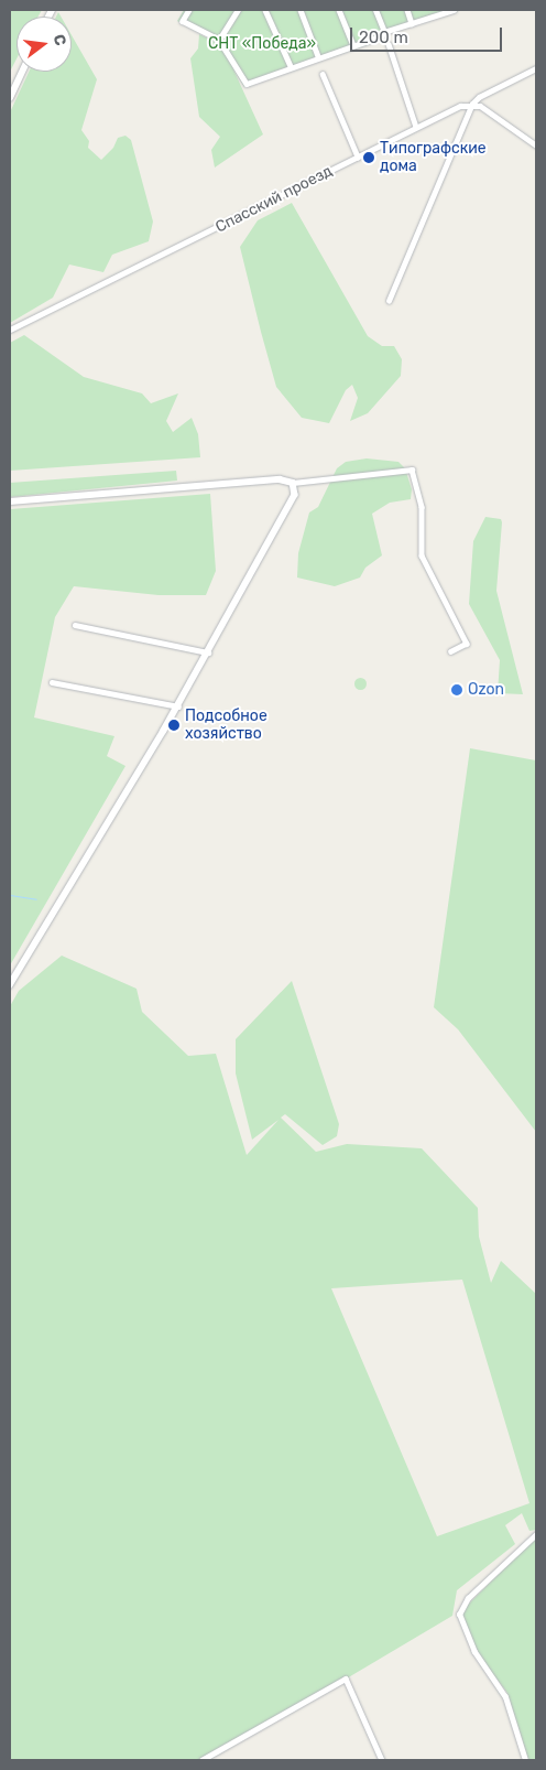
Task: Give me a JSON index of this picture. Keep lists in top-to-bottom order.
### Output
{
  "streets": {
    "street": ["Спасский проезд"]
  },
  "parks": ["СНТ «Победа»"],
  "places": ["Типографские дома", "Ozon", "Подсобное хозяйство"],
  "scale_bar": "200 m",
  "north": "right"
}
